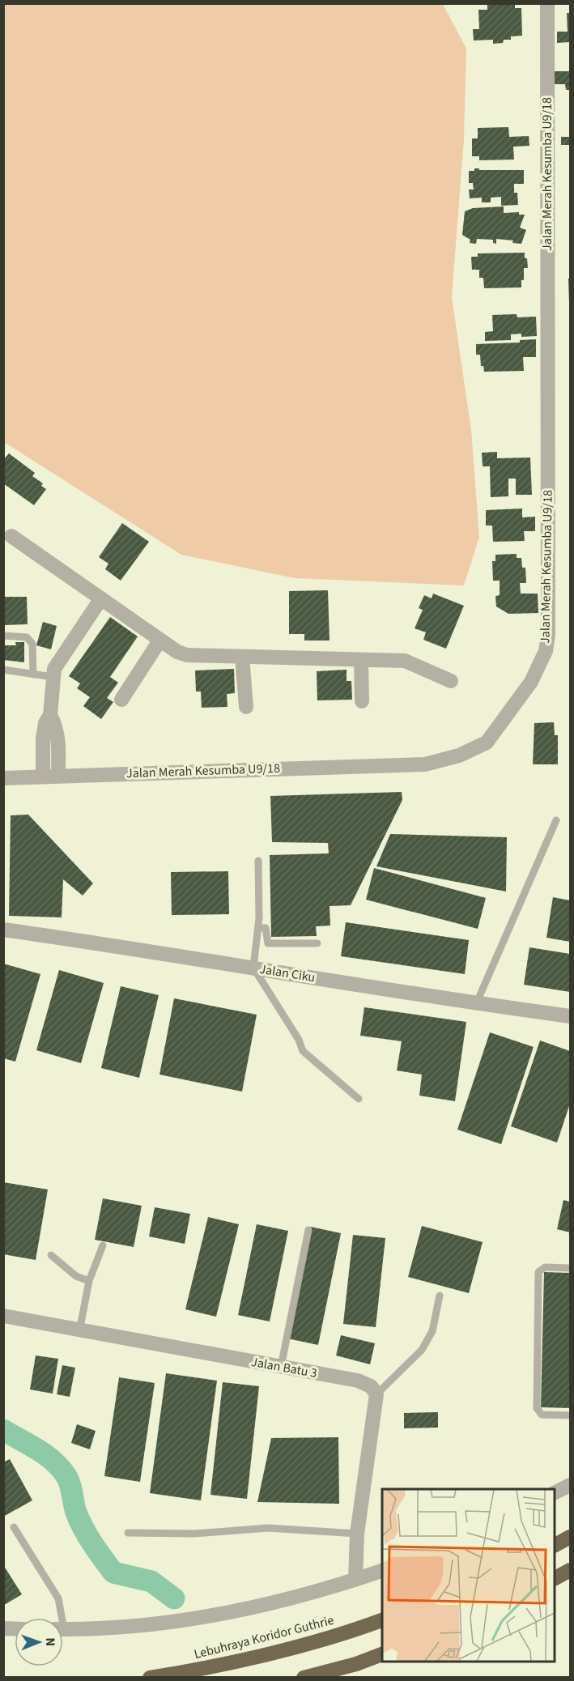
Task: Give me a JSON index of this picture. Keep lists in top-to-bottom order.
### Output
{
  "streets": {
    "highway": ["Lebuhraya Koridor Guthrie"],
    "street": ["Jalan Merah Kesumba U9/18", "Jalan Ciku", "Jalan Batu 3"]
  },
  "north": "right"
}
